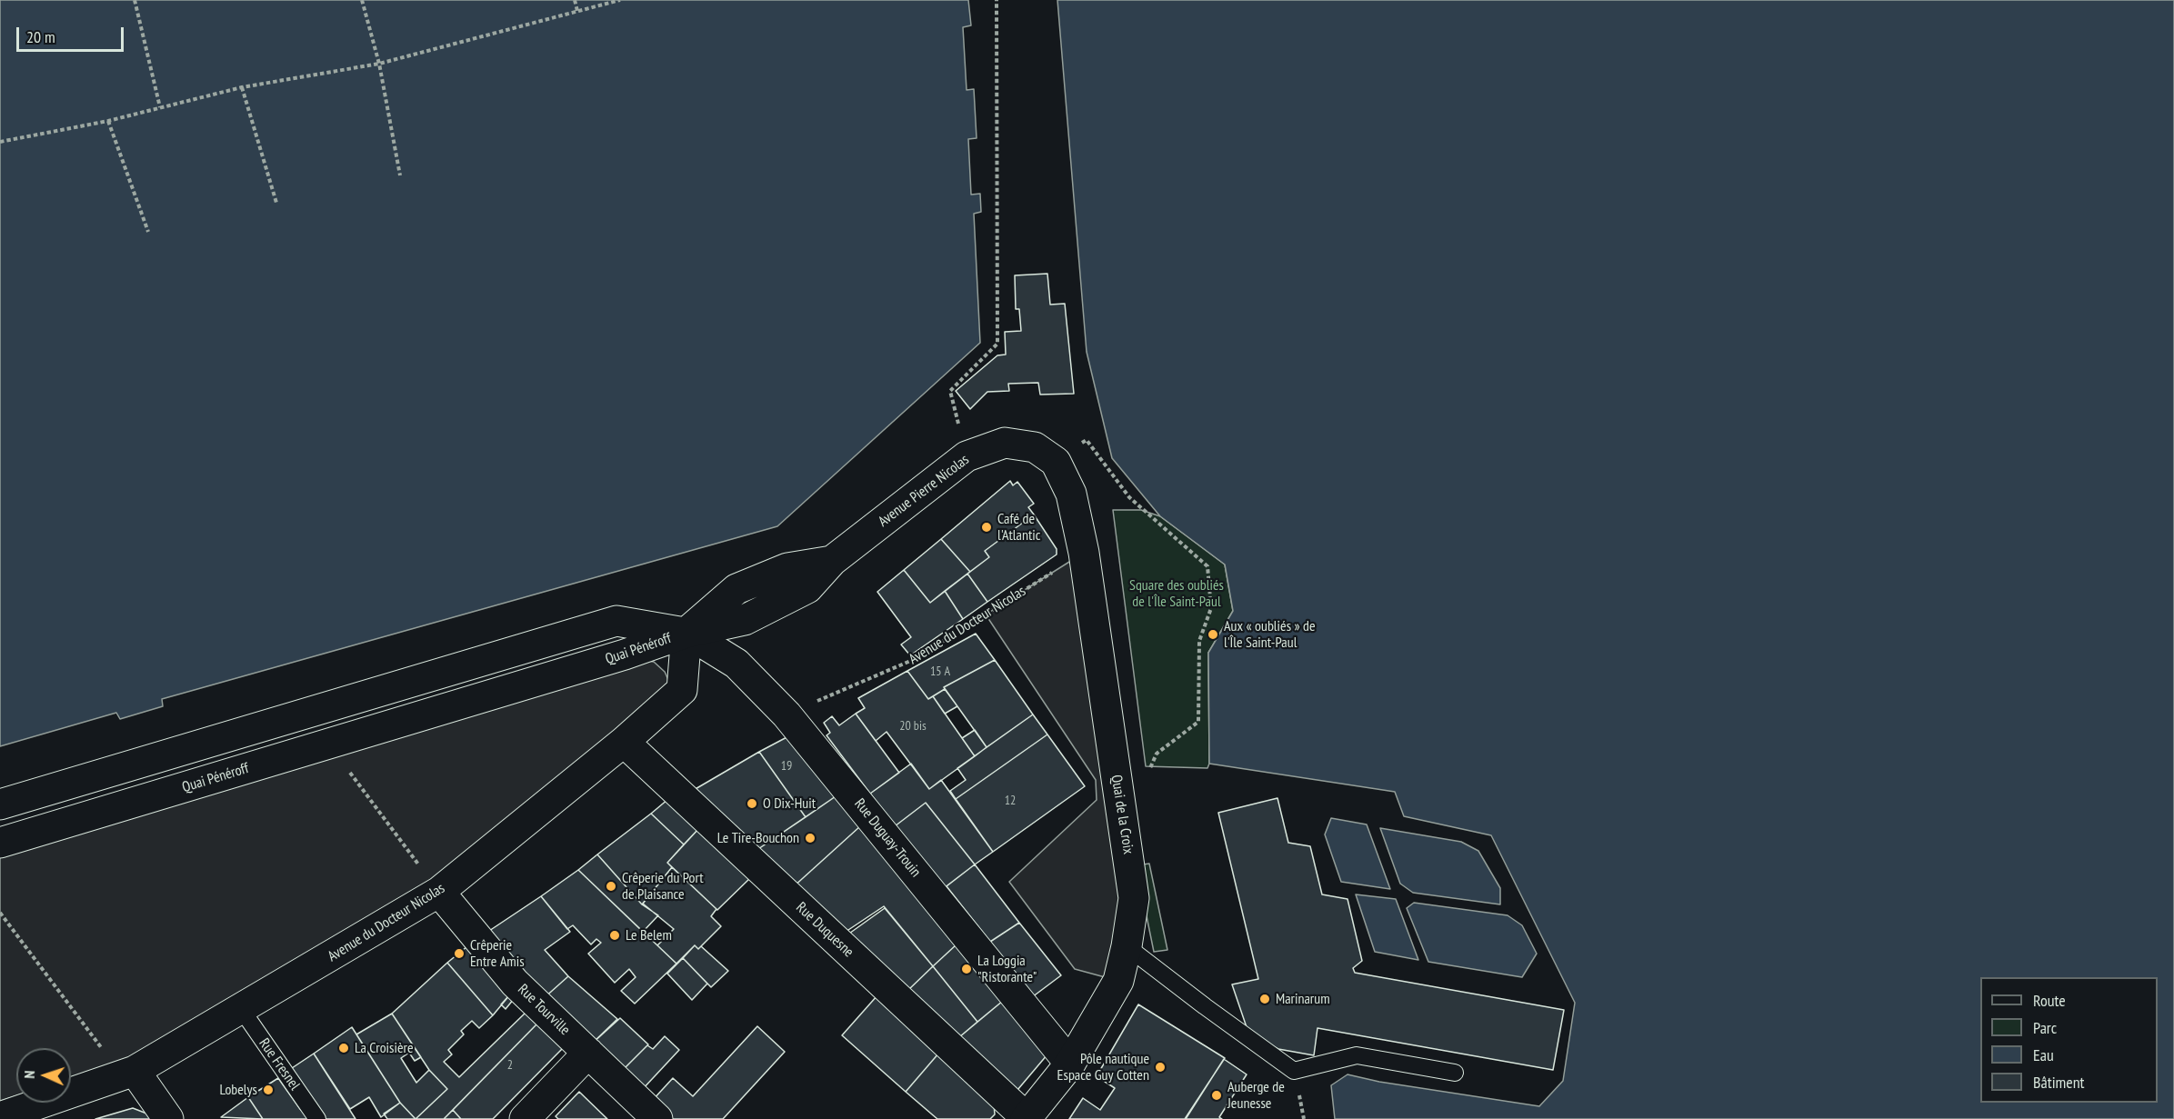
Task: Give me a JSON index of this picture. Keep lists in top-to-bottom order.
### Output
{
  "streets": {
    "main road": [
      "Avenue Pierre Nicolas",
      "Avenue du Docteur Nicolas",
      "Quai Pénéroff",
      "Quai de la Croix",
      "Rue Duguay-Trouin",
      "Rue Duquesne",
      "Rue Tourville"
    ],
    "lane": ["Rue Fresnel"]
  },
  "crossings": [
    ["Avenue Pierre Nicolas", "Avenue du Docteur Nicolas"],
    ["Avenue Pierre Nicolas", "Quai Pénéroff"],
    ["Avenue Pierre Nicolas", "Rue Duguay-Trouin"],
    ["Avenue du Docteur Nicolas", "Quai Pénéroff"],
    ["Avenue du Docteur Nicolas", "Quai de la Croix"],
    ["Avenue du Docteur Nicolas", "Rue Duguay-Trouin"],
    ["Avenue du Docteur Nicolas", "Rue Duquesne"],
    ["Avenue du Docteur Nicolas", "Rue Tourville"],
    ["Avenue du Docteur Nicolas", "Rue Fresnel"],
    ["Quai Pénéroff", "Rue Duguay-Trouin"],
    ["Quai de la Croix", "Rue Duguay-Trouin"],
    ["Quai de la Croix", "Rue Duquesne"]
  ],
  "parks": ["Square des oubliés de l'Île Saint-Paul"],
  "places": [
    "Café de l'Atlantic",
    "Aux « oubliés » de l'Île Saint-Paul",
    "O Dix-Huit",
    "Le Tire-Bouchon",
    "Crêperie du Port de Plaisance",
    "Le Belem",
    "Crêperie Entre Amis",
    "La Loggia \"Ristorante\"",
    "Marinarum",
    "La Croisière",
    "Pôle nautique Espace Guy Cotten",
    "Lobelys",
    "Auberge de Jeunesse"
  ],
  "house_numbers": [
    "15 A",
    "20 bis",
    "19",
    "12",
    "2"
  ],
  "legend": [
    "Route",
    "Parc",
    "Eau",
    "Bâtiment"
  ],
  "scale_bar": "20 m",
  "north": "left"
}
